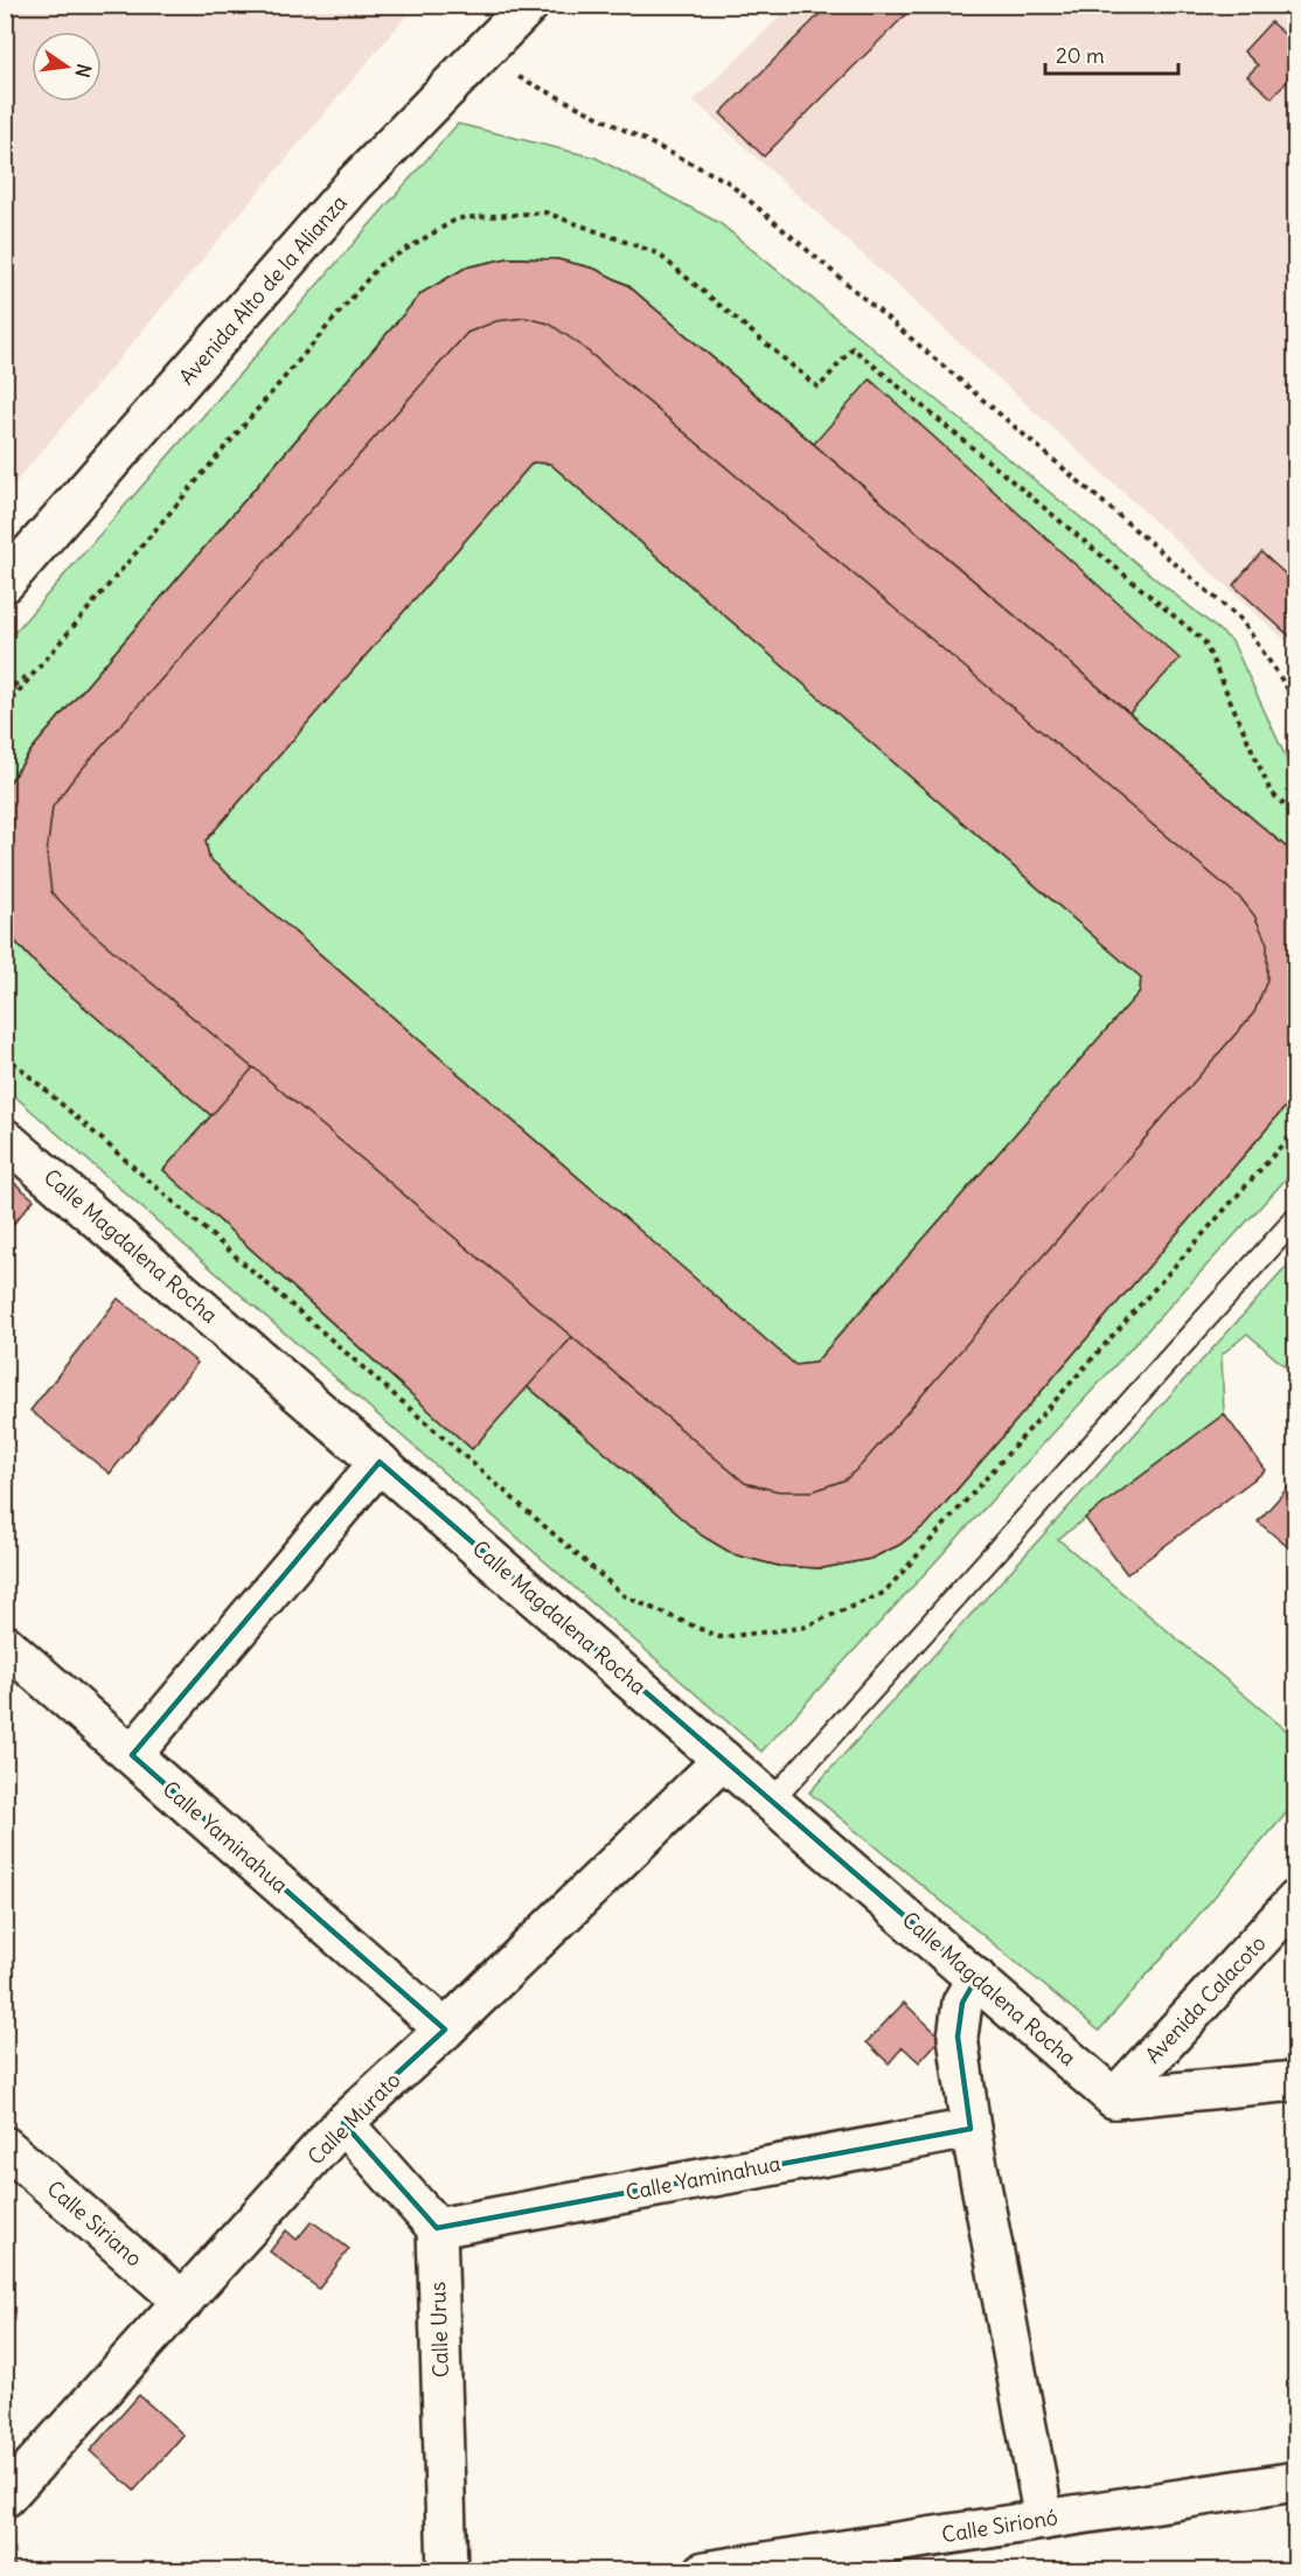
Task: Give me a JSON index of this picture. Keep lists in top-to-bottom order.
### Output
{
  "streets": {
    "street": [
      "Avenida Alto de la Alianza",
      "Calle Magdalena Rocha",
      "Calle Yaminahua",
      "Avenida Calacoto",
      "Calle Murato",
      "Calle Siriano",
      "Calle Urus",
      "Calle Sirionó"
    ]
  },
  "crossings": [
    ["Calle Magdalena Rocha", "Avenida Calacoto"],
    ["Calle Magdalena Rocha", "Calle Murato"],
    ["Calle Yaminahua", "Calle Murato"],
    ["Calle Yaminahua", "Calle Urus"],
    ["Calle Murato", "Calle Siriano"]
  ],
  "scale_bar": "20 m",
  "north": "right"
}
